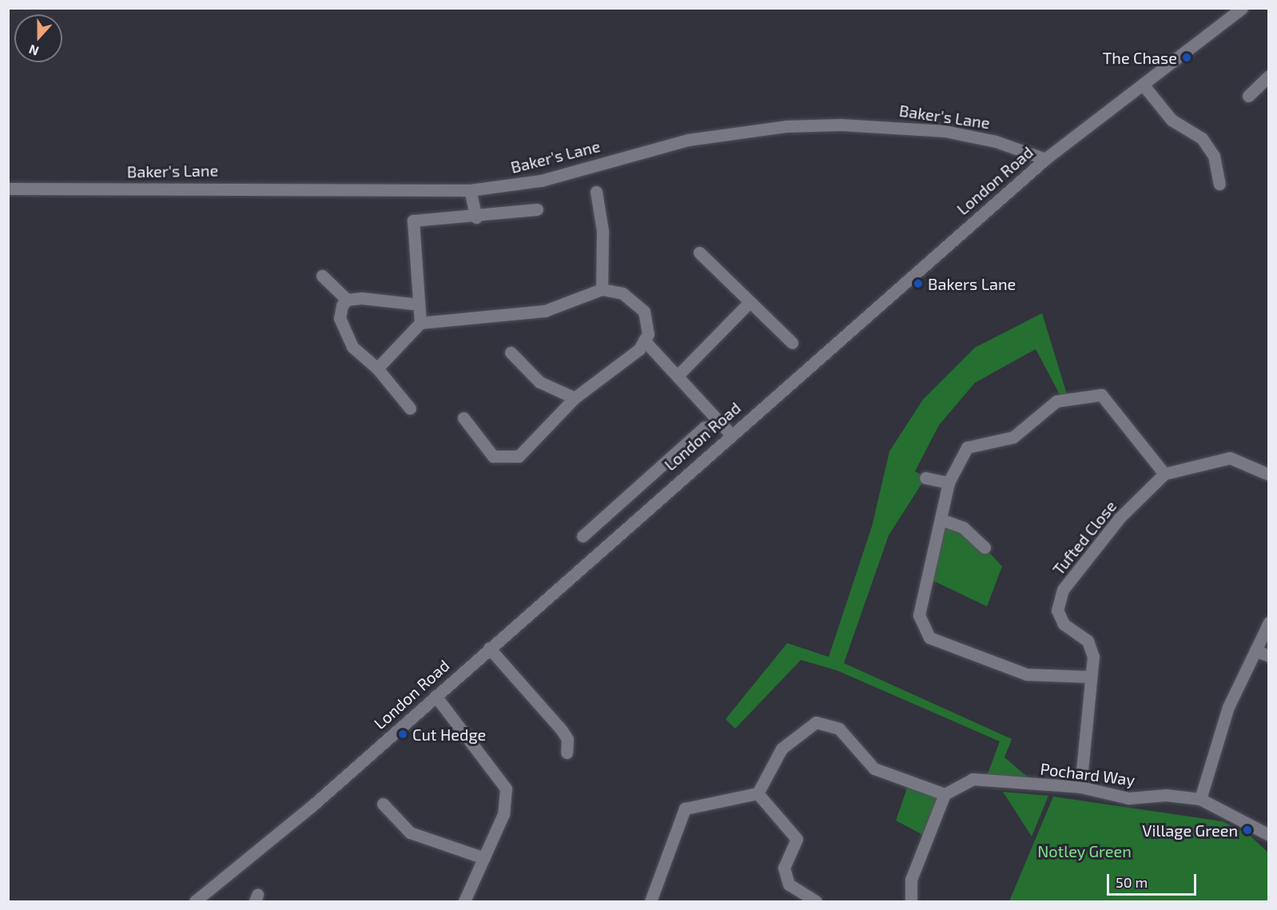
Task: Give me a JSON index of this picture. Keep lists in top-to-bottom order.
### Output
{
  "streets": {
    "street": [
      "Baker's Lane",
      "London Road",
      "Tufted Close",
      "Pochard Way"
    ]
  },
  "crossings": [
    ["Baker's Lane", "London Road"],
    ["Tufted Close", "Pochard Way"]
  ],
  "parks": ["Notley Green"],
  "places": [
    "The Chase",
    "Bakers Lane",
    "Cut Hedge",
    "Village Green"
  ],
  "scale_bar": "50 m",
  "north": "bottom"
}
